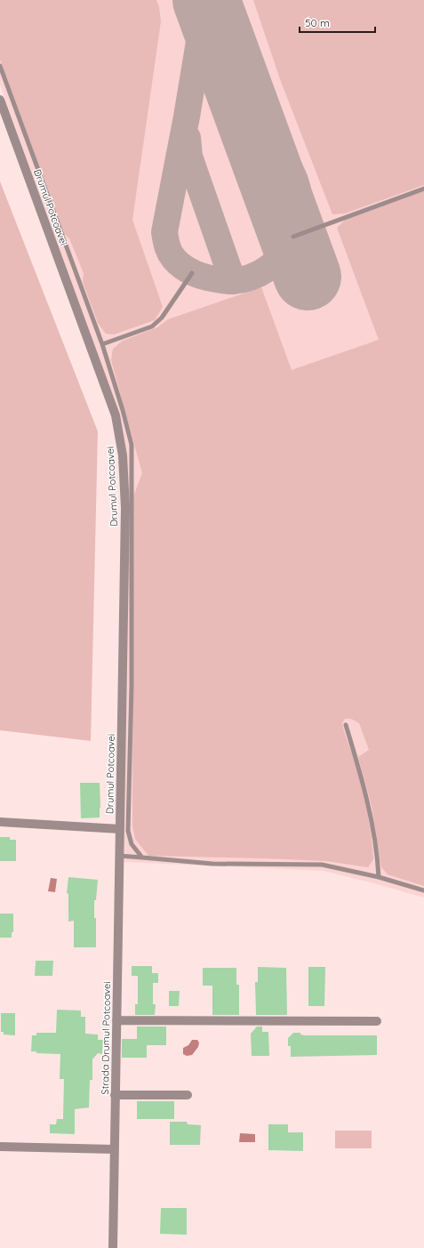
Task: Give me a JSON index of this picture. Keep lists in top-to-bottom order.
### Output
{
  "streets": {
    "street": ["Drumul Potcoavei", "Strada Drumul Potcoavei"]
  },
  "crossings": [
    ["Drumul Potcoavei", "Strada Drumul Potcoavei"]
  ],
  "scale_bar": "50 m"
}
